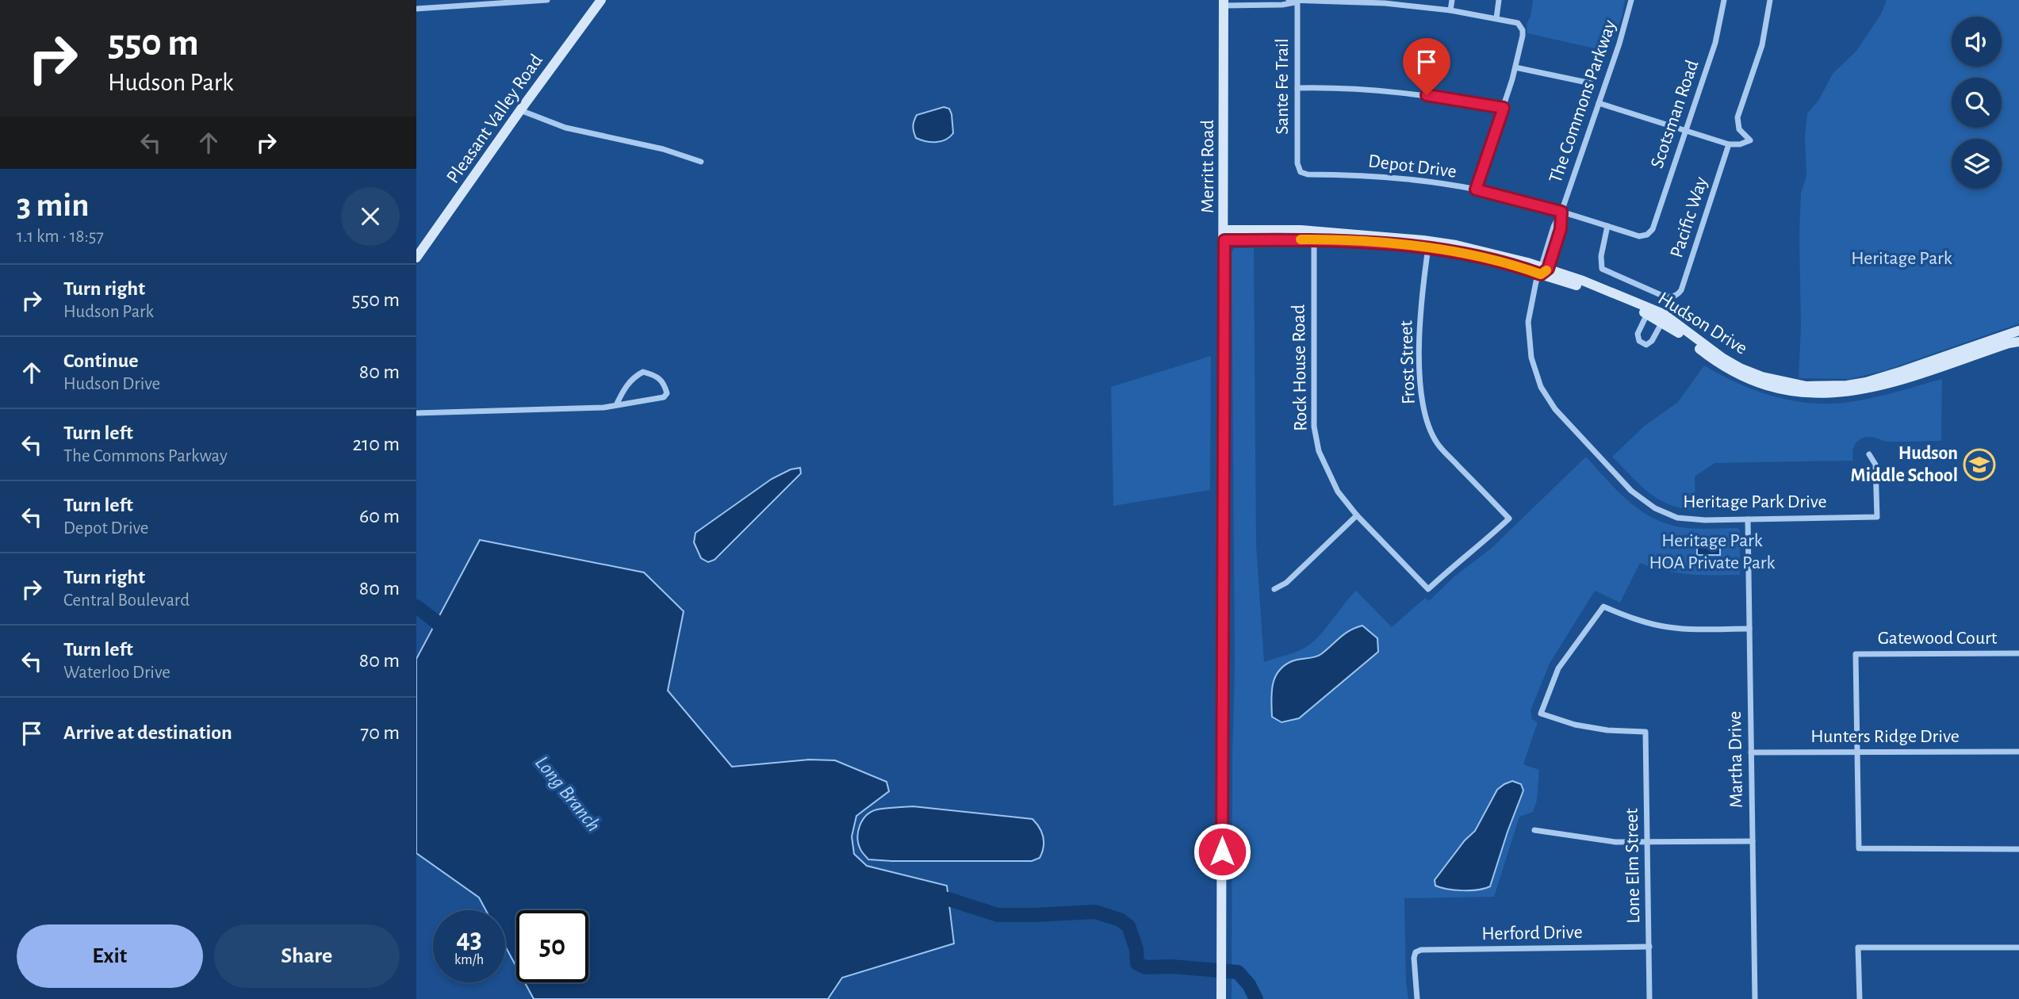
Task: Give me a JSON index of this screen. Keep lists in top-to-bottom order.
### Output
{
  "streets": {
    "street": [
      "Sante Fe Trail",
      "The Commons Parkway",
      "Scotsman Road",
      "Pleasant Valley Road",
      "Merritt Road",
      "Depot Drive",
      "Pacific Way",
      "Hudson Drive",
      "Frost Street",
      "Rock House Road",
      "Heritage Park Drive",
      "Gatewood Court",
      "Hunters Ridge Drive",
      "Martha Drive",
      "Lone Elm Street",
      "Herford Drive"
    ]
  },
  "crossings": [
    ["Sante Fe Trail", "Depot Drive"],
    ["The Commons Parkway", "Depot Drive"],
    ["The Commons Parkway", "Hudson Drive"],
    ["The Commons Parkway", "Heritage Park Drive"],
    ["Scotsman Road", "Depot Drive"],
    ["Merritt Road", "Hudson Drive"],
    ["Depot Drive", "Pacific Way"],
    ["Hudson Drive", "Frost Street"],
    ["Hudson Drive", "Rock House Road"],
    ["Hudson Drive", "Heritage Park Drive"],
    ["Frost Street", "Rock House Road"],
    ["Heritage Park Drive", "Martha Drive"],
    ["Gatewood Court", "Hunters Ridge Drive"],
    ["Hunters Ridge Drive", "Martha Drive"],
    ["Martha Drive", "Lone Elm Street"],
    ["Lone Elm Street", "Herford Drive"]
  ],
  "water": ["Long Branch"],
  "parks": ["Heritage Park", "Heritage Park HOA Private Park"],
  "places": {
    "school or university": ["Hudson Middle School"]
  },
  "page": {
    "turn": ["550 m", "Hudson Park"],
    "heading": ["3 min", "1.1 km · 18:57"],
    "list": [
      {
        "name": "Turn right",
        "note": "Hudson Park",
        "value": "550 m"
      },
      {
        "name": "Continue",
        "note": "Hudson Drive",
        "value": "80 m"
      },
      {
        "name": "Turn left",
        "note": "The Commons Parkway",
        "value": "210 m"
      },
      {
        "name": "Turn left",
        "note": "Depot Drive",
        "value": "60 m"
      },
      {
        "name": "Turn right",
        "note": "Central Boulevard",
        "value": "80 m"
      },
      {
        "name": "Turn left",
        "note": "Waterloo Drive",
        "value": "80 m"
      },
      {
        "name": "Arrive at destination",
        "value": "70 m"
      }
    ],
    "speed": "43 km/h",
    "limit": "50",
    "buttons": ["Exit", "Share"]
  }
}
